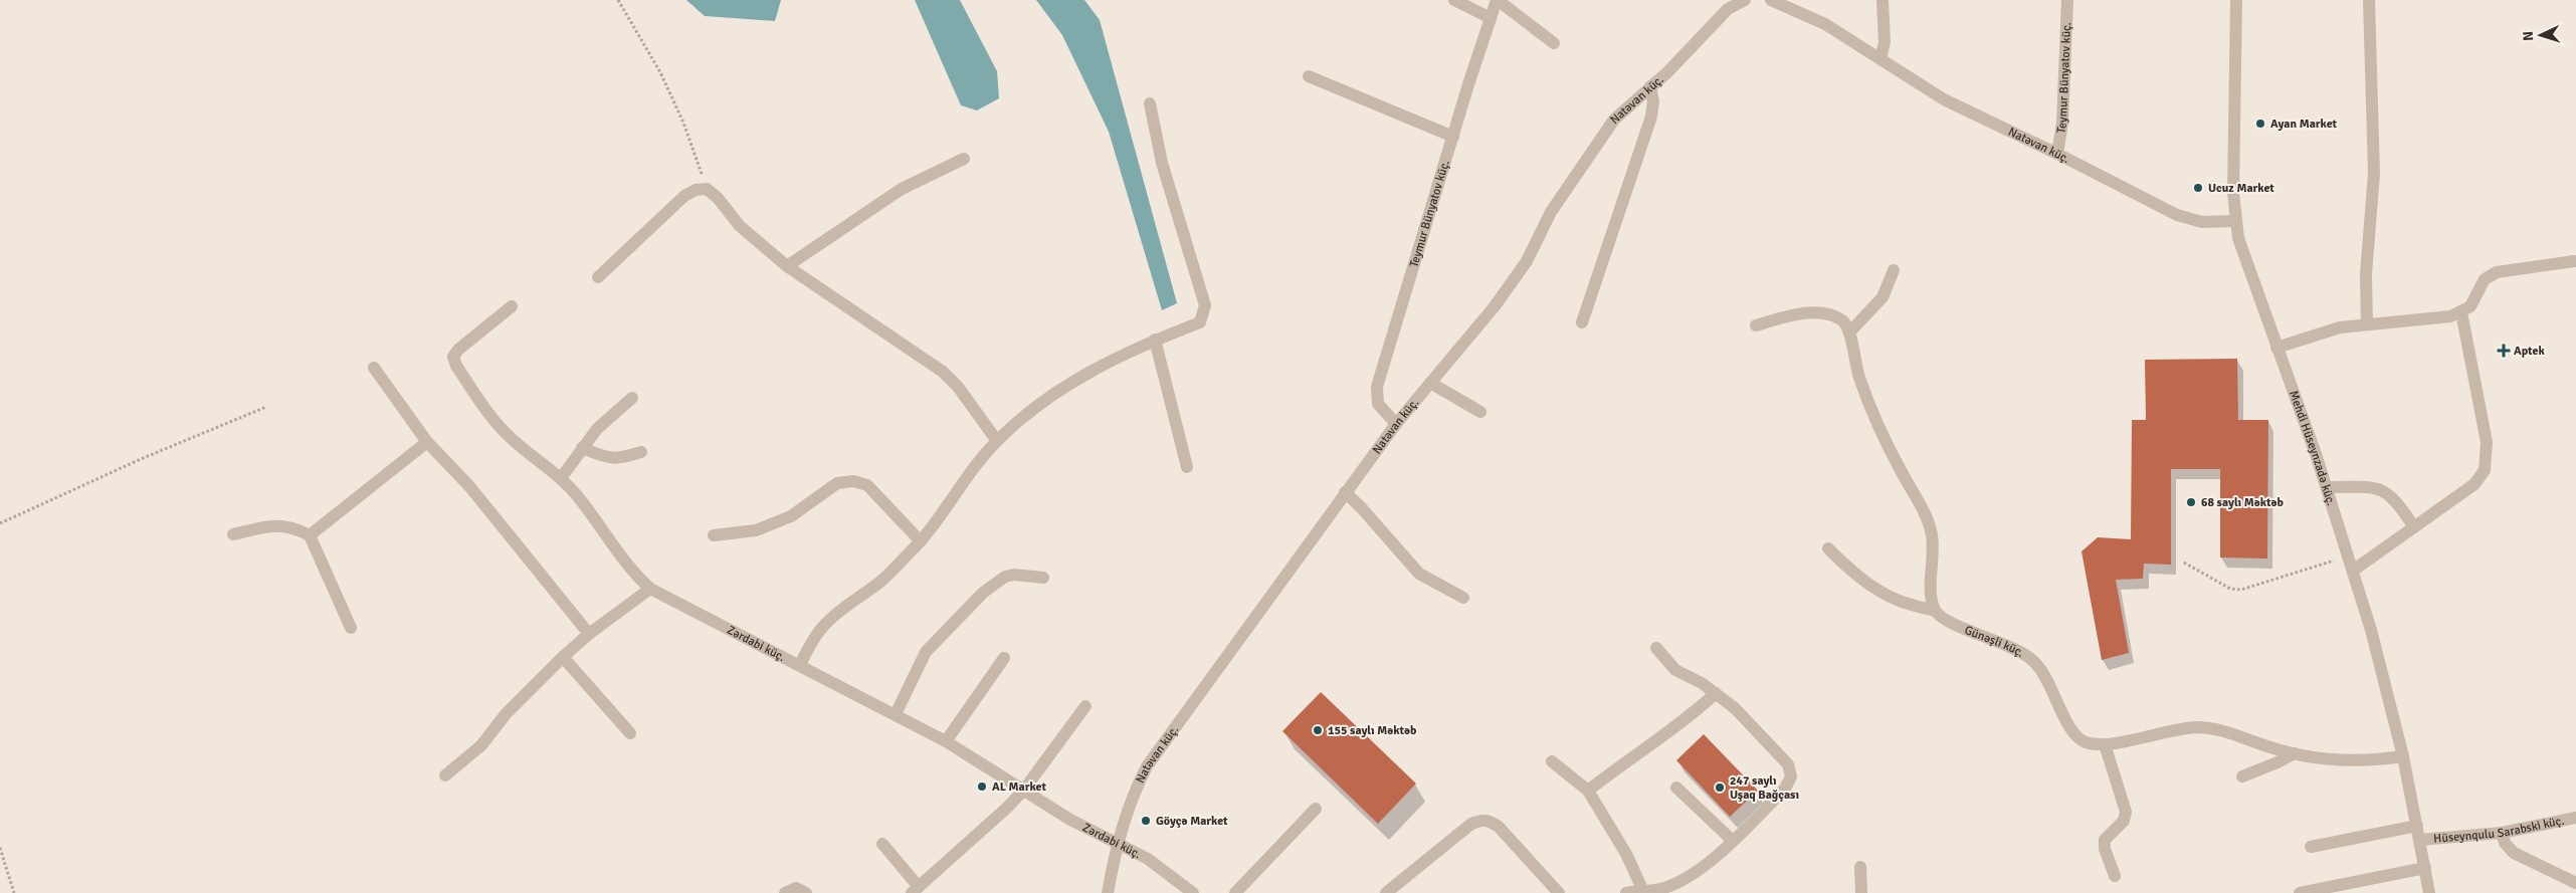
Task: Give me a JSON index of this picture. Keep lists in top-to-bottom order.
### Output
{
  "streets": {
    "street": [
      "Teymur Bünyatov küç.",
      "Natəvan küç.",
      "Mehdi Hüseynzadə küç.",
      "Günəşli küç.",
      "Zərdabi küç.",
      "Hüseynqulu Sarabski küç."
    ]
  },
  "crossings": [
    ["Teymur Bünyatov küç.", "Natəvan küç."],
    ["Natəvan küç.", "Mehdi Hüseynzadə küç."],
    ["Natəvan küç.", "Zərdabi küç."],
    ["Mehdi Hüseynzadə küç.", "Günəşli küç."],
    ["Mehdi Hüseynzadə küç.", "Hüseynqulu Sarabski küç."]
  ],
  "places": {
    "other": [
      "Ayan Market",
      "Ucuz Market",
      "68 saylı Məktəb",
      "155 saylı Məktəb",
      "AL Market",
      "247 saylı Uşaq Bağçası",
      "Göyçə Market"
    ],
    "health": ["Aptek"]
  },
  "north": "left"
}
